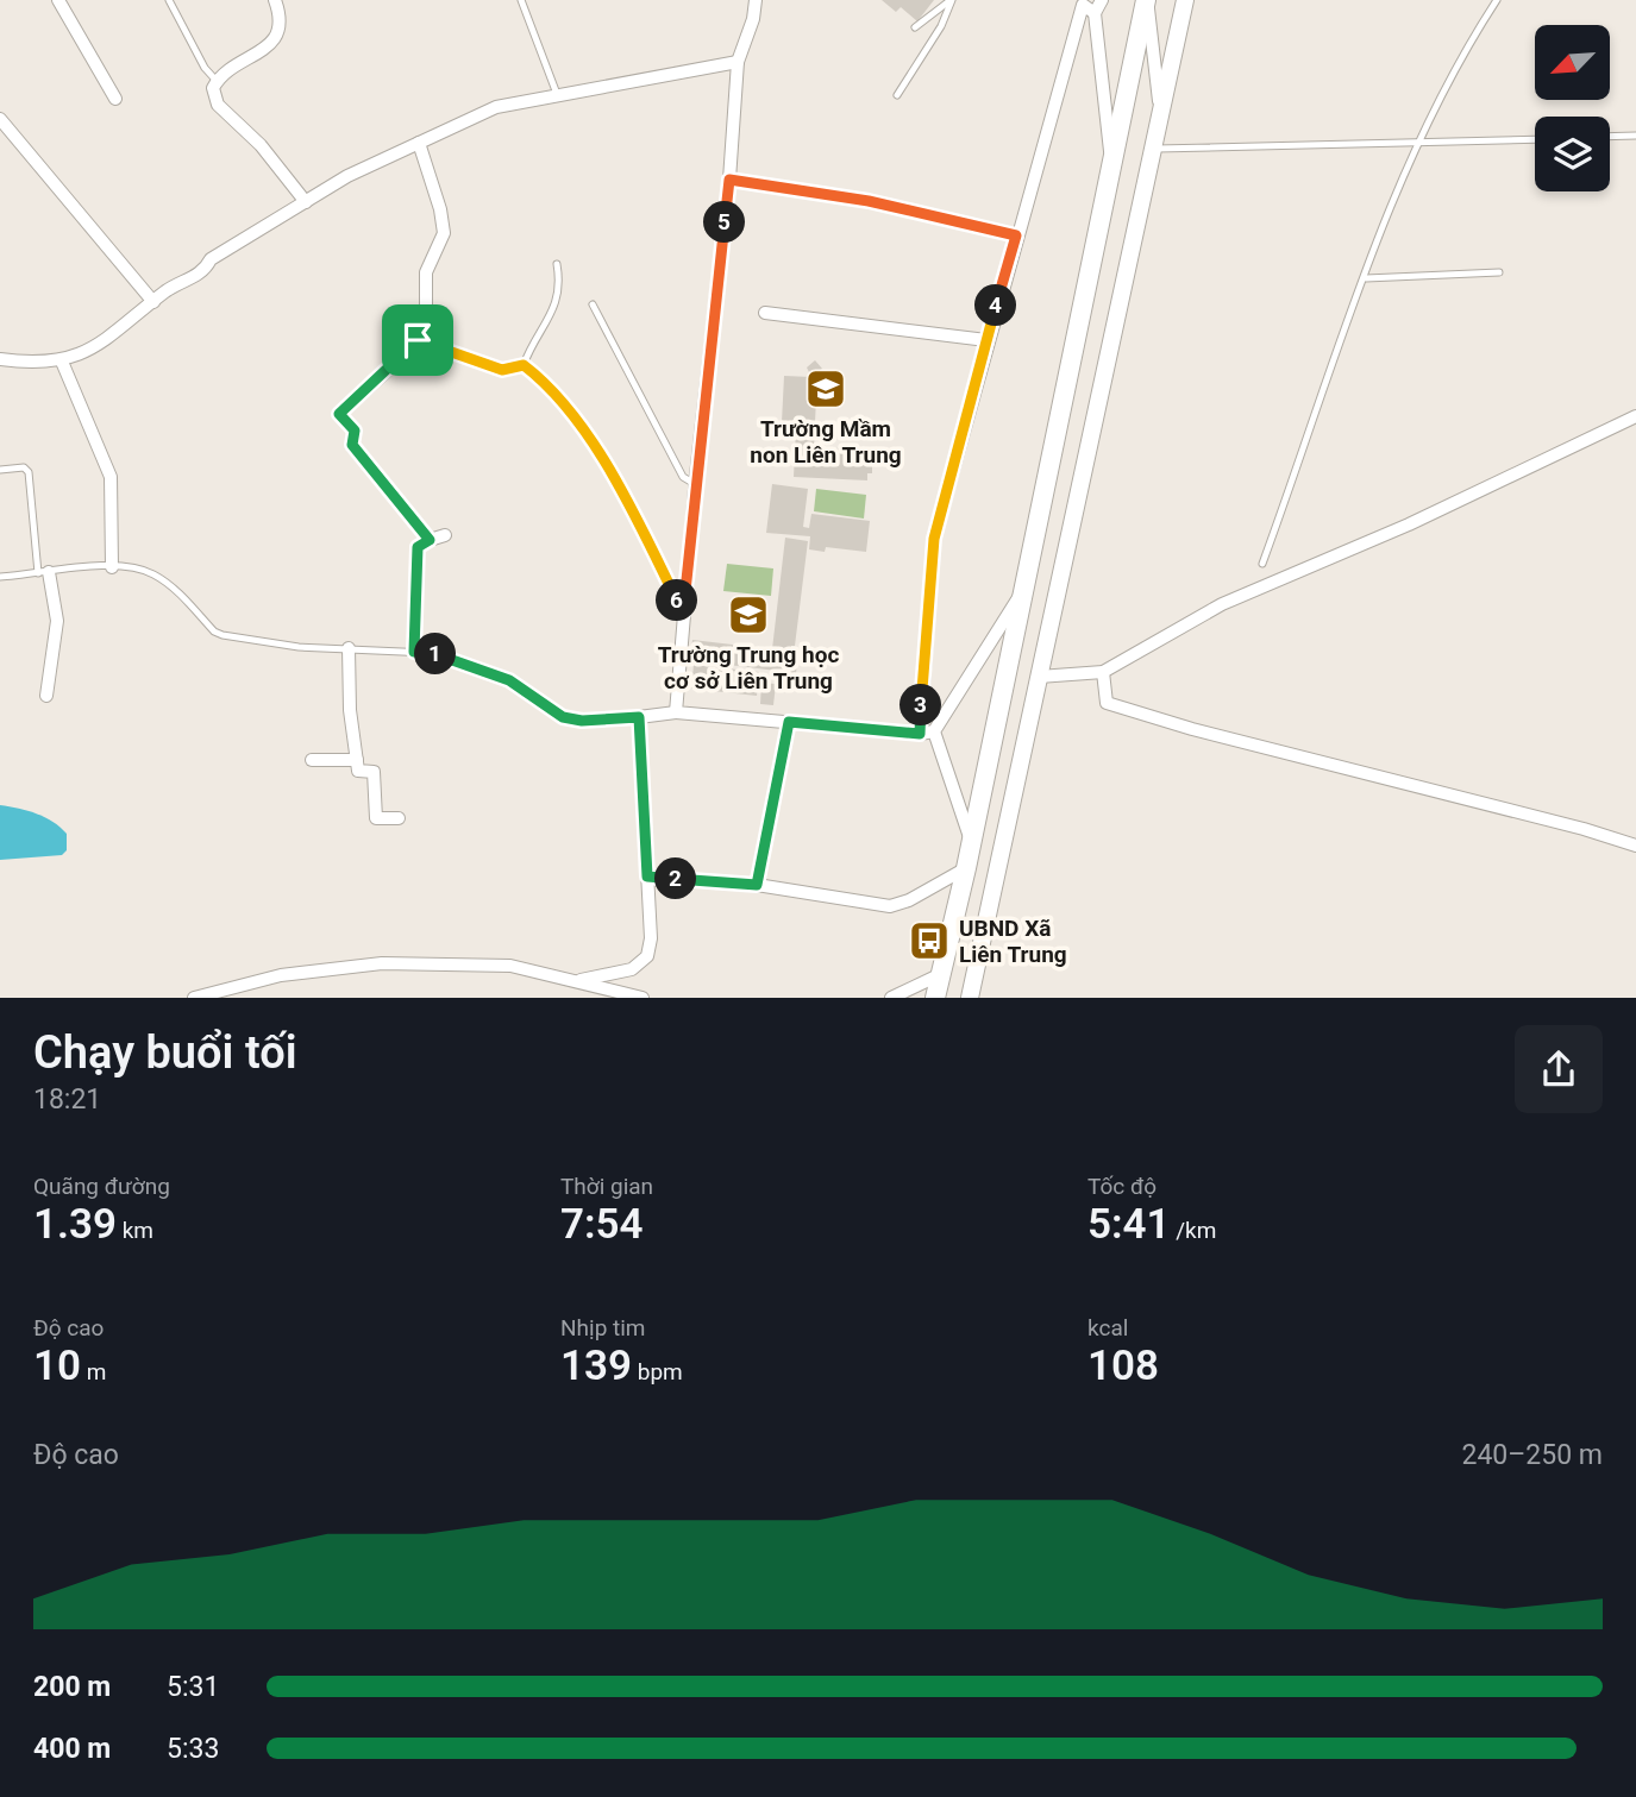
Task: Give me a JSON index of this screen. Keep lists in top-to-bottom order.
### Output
{
  "places": {
    "school or university": ["Trường Mầm non Liên Trung", "Trường Trung học cơ sở Liên Trung"],
    "bus stop": ["UBND Xã Liên Trung"]
  },
  "north": "bottom left",
  "page": {
    "pins": [
      "5",
      "4",
      "6",
      "1",
      "3",
      "2"
    ],
    "heading": ["Chạy buổi tối", "18:21"],
    "stats": [
      ["Quãng đường", "1.39 km"],
      ["Thời gian", "7:54"],
      ["Tốc độ", "5:41 /km"],
      ["Độ cao", "10 m"],
      ["Nhịp tim", "139 bpm"],
      ["kcal", "108"]
    ],
    "chart": ["Độ cao", "240–250 m"],
    "list": [
      {
        "name": "200 m",
        "note": "5:31"
      },
      {
        "name": "400 m",
        "note": "5:33"
      }
    ]
  }
}
